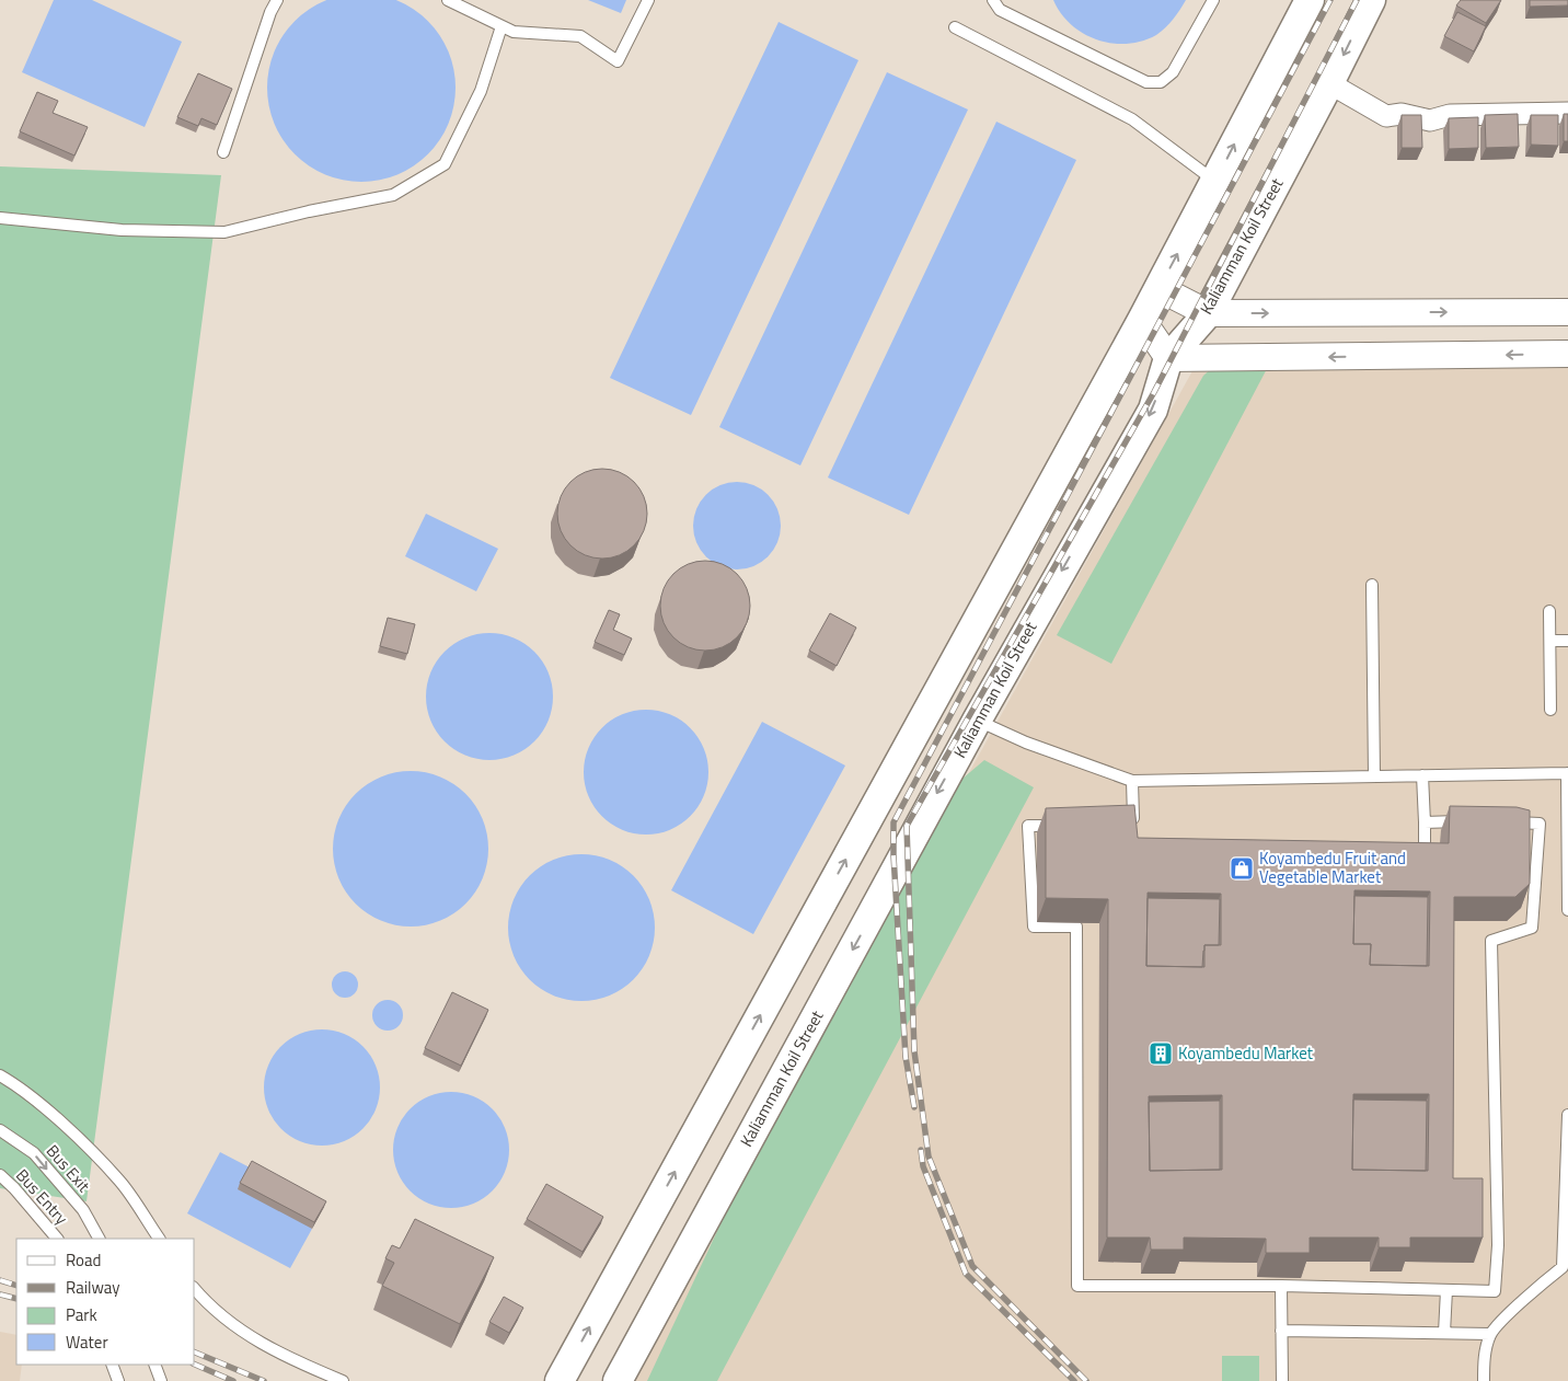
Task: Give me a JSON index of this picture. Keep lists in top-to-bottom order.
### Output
{
  "streets": {
    "main road": ["Kaliamman Koil Street"],
    "lane": ["Bus Exit", "Bus Entry"]
  },
  "places": {
    "shop": ["Koyambedu Fruit and Vegetable Market"],
    "building": ["Koyambedu Market"]
  },
  "legend": [
    "Road",
    "Railway",
    "Park",
    "Water"
  ]
}
